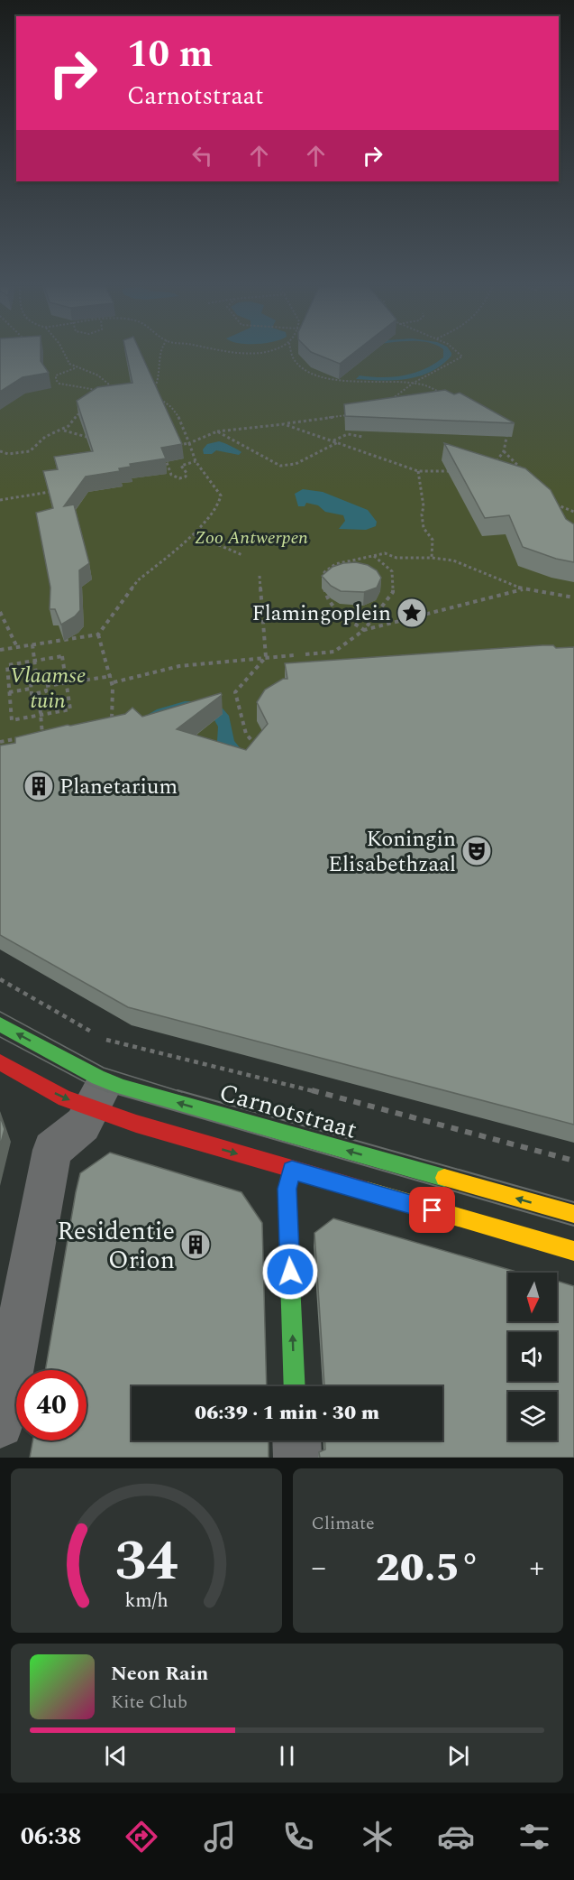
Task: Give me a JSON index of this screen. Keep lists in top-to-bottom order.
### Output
{
  "streets": {
    "main road": ["Carnotstraat"]
  },
  "parks": ["Zoo Antwerpen", "Vlaamse tuin"],
  "places": {
    "place": ["Flamingoplein"],
    "building": ["Planetarium", "Residentie Orion"],
    "theatre": ["Koningin Elisabethzaal"]
  },
  "north": "bottom",
  "page": {
    "turn": ["10 m", "Carnotstraat"],
    "limit": "40",
    "trip": "06:39 · 1 min · 30 m",
    "tile": "Climate",
    "heat": ["−", "20.5°", "+"],
    "song": ["Neon Rain", "Kite Club"],
    "tabs": "06:38",
    "gauge": ["34", "km/h"]
  }
}
